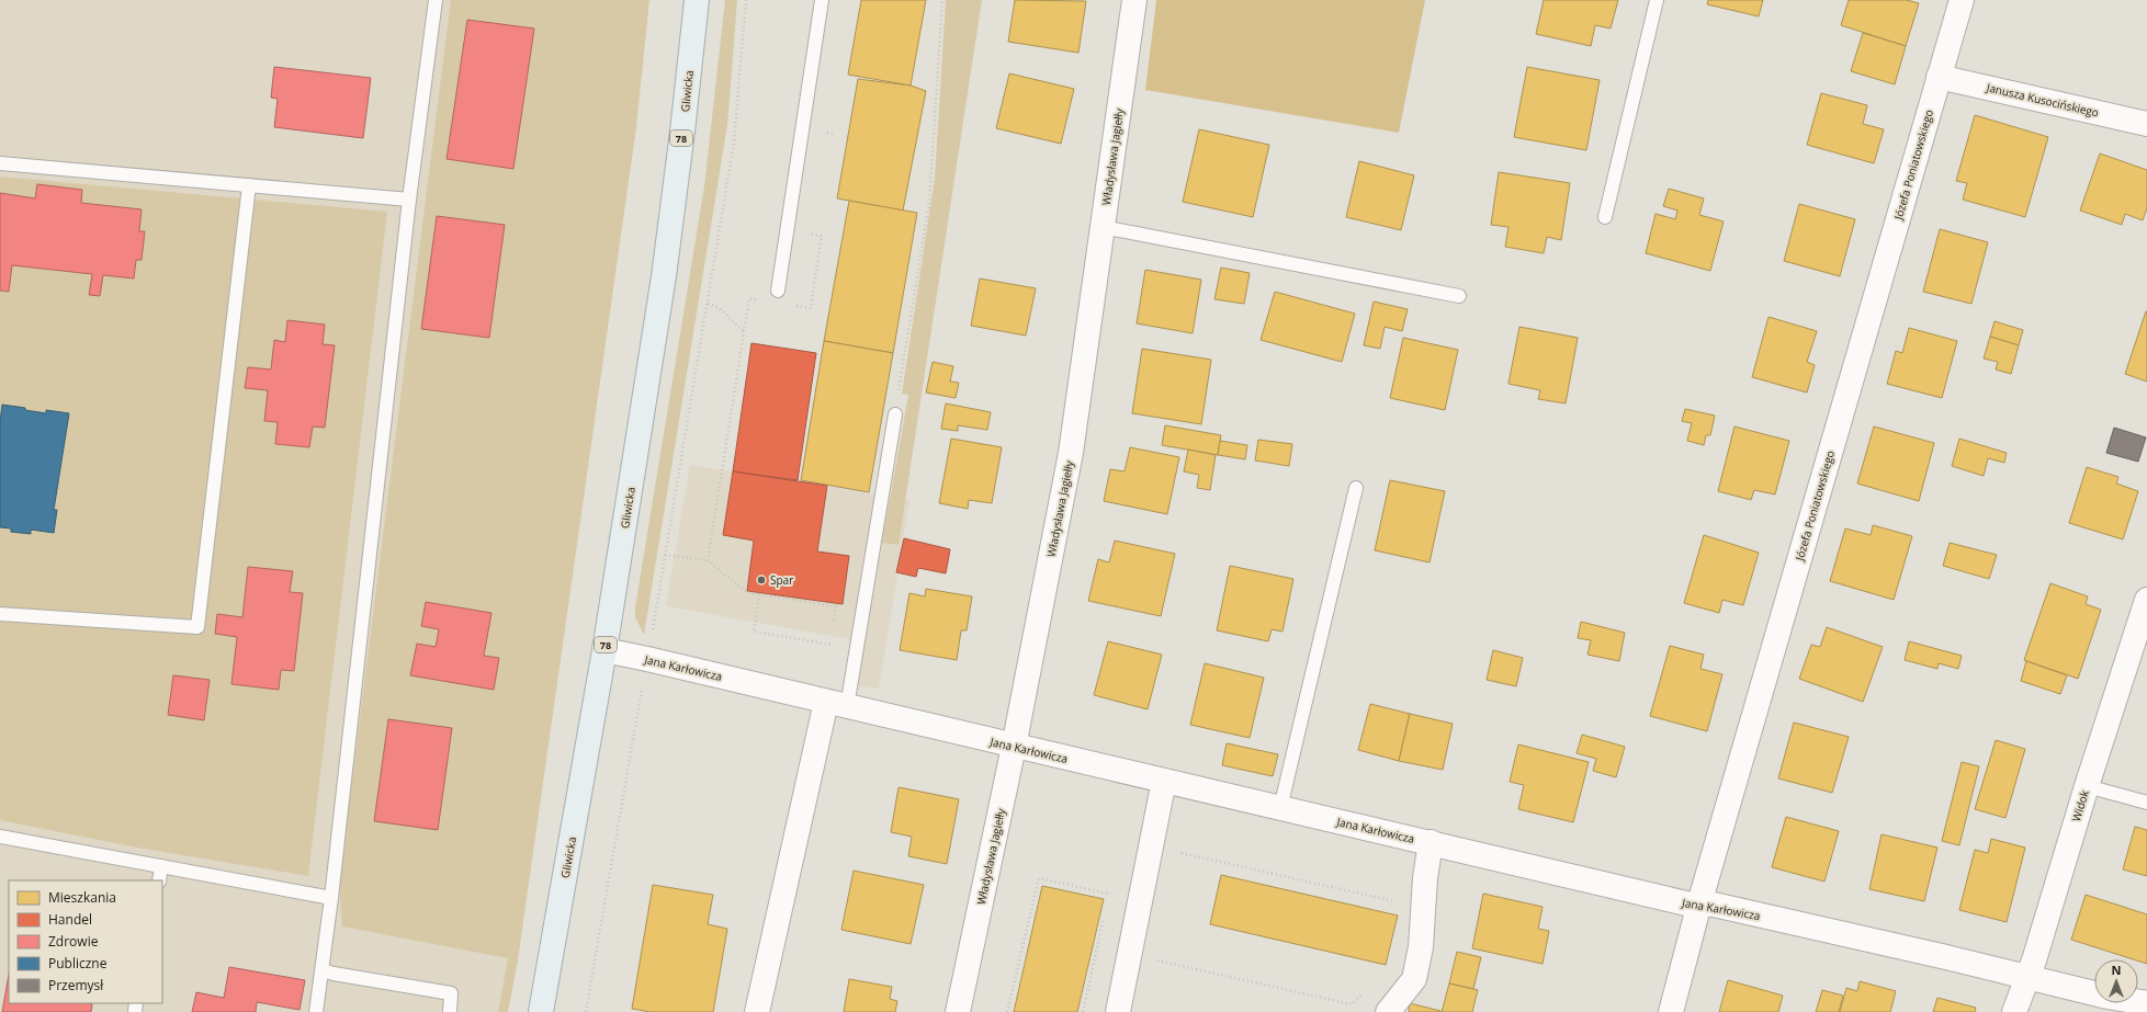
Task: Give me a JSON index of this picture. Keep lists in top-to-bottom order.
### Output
{
  "streets": {
    "main road": ["Gliwicka", "78"],
    "street": [
      "Janusza Kusocińskiego",
      "Władysława Jagiełły",
      "Józefa Poniatowskiego",
      "Jana Karłowicza",
      "Widok"
    ]
  },
  "crossings": [
    ["Gliwicka", "Jana Karłowicza"],
    ["Janusza Kusocińskiego", "Józefa Poniatowskiego"],
    ["Władysława Jagiełły", "Jana Karłowicza"],
    ["Józefa Poniatowskiego", "Jana Karłowicza"],
    ["Jana Karłowicza", "Widok"]
  ],
  "places": ["Spar"],
  "legend": [
    "Mieszkania",
    "Handel",
    "Zdrowie",
    "Publiczne",
    "Przemysł"
  ],
  "north": "top"
}
